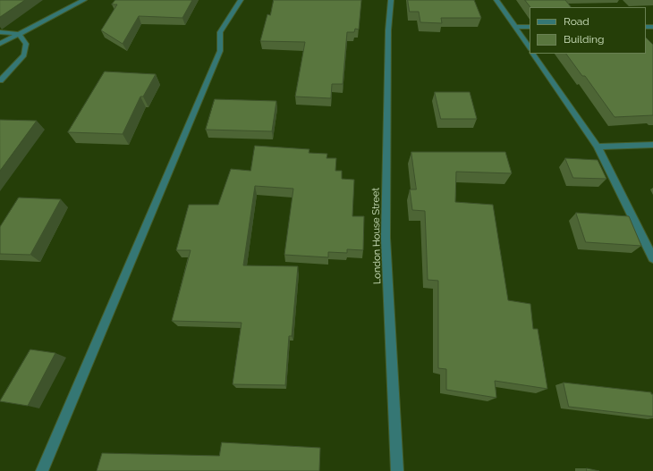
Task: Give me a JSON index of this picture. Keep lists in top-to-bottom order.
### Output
{
  "streets": {
    "street": ["London House Street"]
  },
  "legend": ["Road", "Building"]
}
